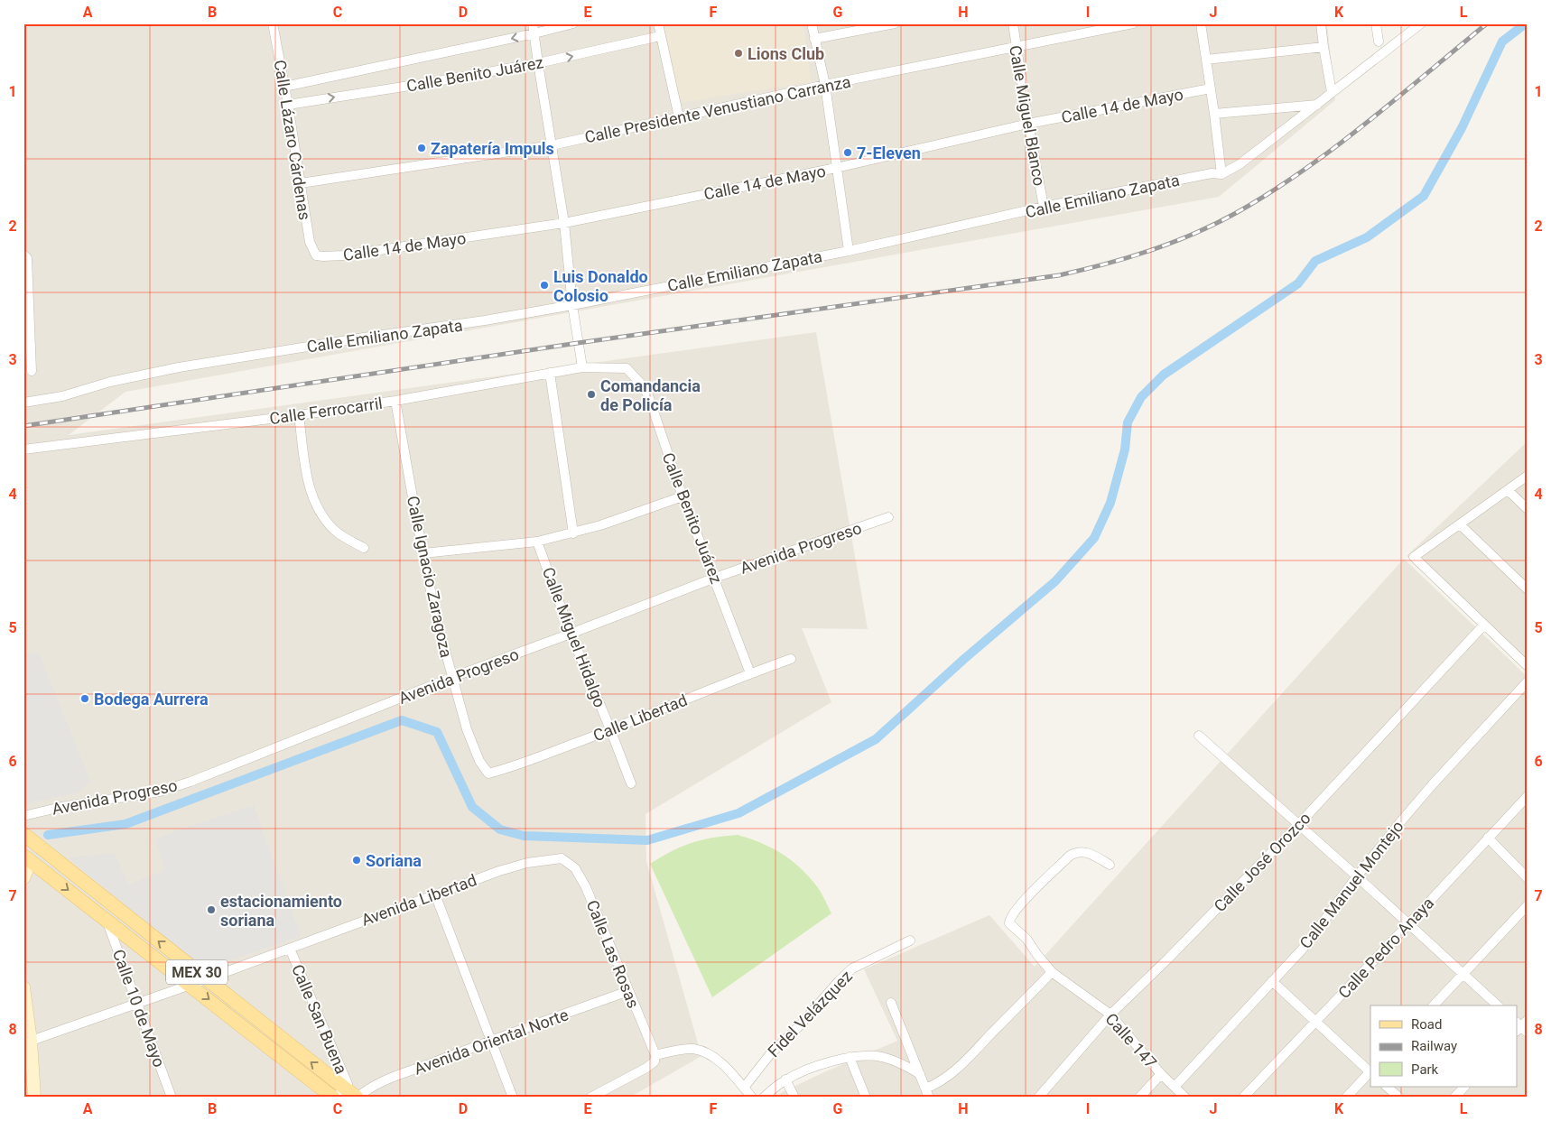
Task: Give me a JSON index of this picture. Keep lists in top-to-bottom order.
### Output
{
  "streets": {
    "main road": ["MEX 30"],
    "street": [
      "Calle Benito Juárez",
      "Calle 14 de Mayo",
      "Calle Presidente Venustiano Carranza",
      "Calle Miguel Blanco",
      "Calle Lázaro Cárdenas",
      "Calle Emiliano Zapata",
      "Calle Ferrocarril",
      "Avenida Progreso",
      "Calle Ignacio Zaragoza",
      "Calle Miguel Hidalgo",
      "Calle Libertad",
      "Calle José Orozco",
      "Calle Manuel Montejo",
      "Avenida Libertad",
      "Calle Pedro Anaya",
      "Calle Las Rosas",
      "Calle 10 de Mayo",
      "Fidel Velázquez",
      "Calle San Buena",
      "Calle 147",
      "Avenida Oriental Norte"
    ]
  },
  "crossings": [
    ["Calle Benito Juárez", "Calle Lázaro Cárdenas"],
    ["Calle Benito Juárez", "Calle Ferrocarril"],
    ["Calle Benito Juárez", "Avenida Progreso"],
    ["Calle Benito Juárez", "Calle Libertad"],
    ["Calle 14 de Mayo", "Calle Miguel Blanco"],
    ["Calle 14 de Mayo", "Calle Lázaro Cárdenas"],
    ["Calle Presidente Venustiano Carranza", "Calle Miguel Blanco"],
    ["Calle Presidente Venustiano Carranza", "Calle Lázaro Cárdenas"],
    ["Calle Miguel Blanco", "Calle Emiliano Zapata"],
    ["Calle Ferrocarril", "Calle Ignacio Zaragoza"],
    ["Avenida Progreso", "Calle Ignacio Zaragoza"],
    ["Avenida Progreso", "Calle Miguel Hidalgo"],
    ["Calle Ignacio Zaragoza", "Calle Libertad"],
    ["Calle Miguel Hidalgo", "Calle Libertad"],
    ["Calle José Orozco", "Calle 147"],
    ["Calle Manuel Montejo", "Calle 147"],
    ["Avenida Libertad", "Calle Las Rosas"],
    ["Avenida Libertad", "MEX 30"],
    ["Avenida Libertad", "Calle 10 de Mayo"],
    ["Avenida Libertad", "Calle San Buena"],
    ["Calle Las Rosas", "Avenida Oriental Norte"],
    ["MEX 30", "Calle 10 de Mayo"],
    ["MEX 30", "Calle San Buena"],
    ["MEX 30", "Avenida Oriental Norte"],
    ["Calle San Buena", "Avenida Oriental Norte"]
  ],
  "places": [
    "Lions Club",
    "Zapatería Impuls",
    "7-Eleven",
    "Luis Donaldo Colosio",
    "Comandancia de Policía",
    "Bodega Aurrera",
    "Soriana",
    "estacionamiento soriana"
  ],
  "legend": ["Road", "Railway", "Park"],
  "grid": {
    "columns": [
      "A",
      "B",
      "C",
      "D",
      "E",
      "F",
      "G",
      "H",
      "I",
      "J",
      "K",
      "L"
    ],
    "rows": [
      "1",
      "2",
      "3",
      "4",
      "5",
      "6",
      "7",
      "8"
    ]
  }
}
